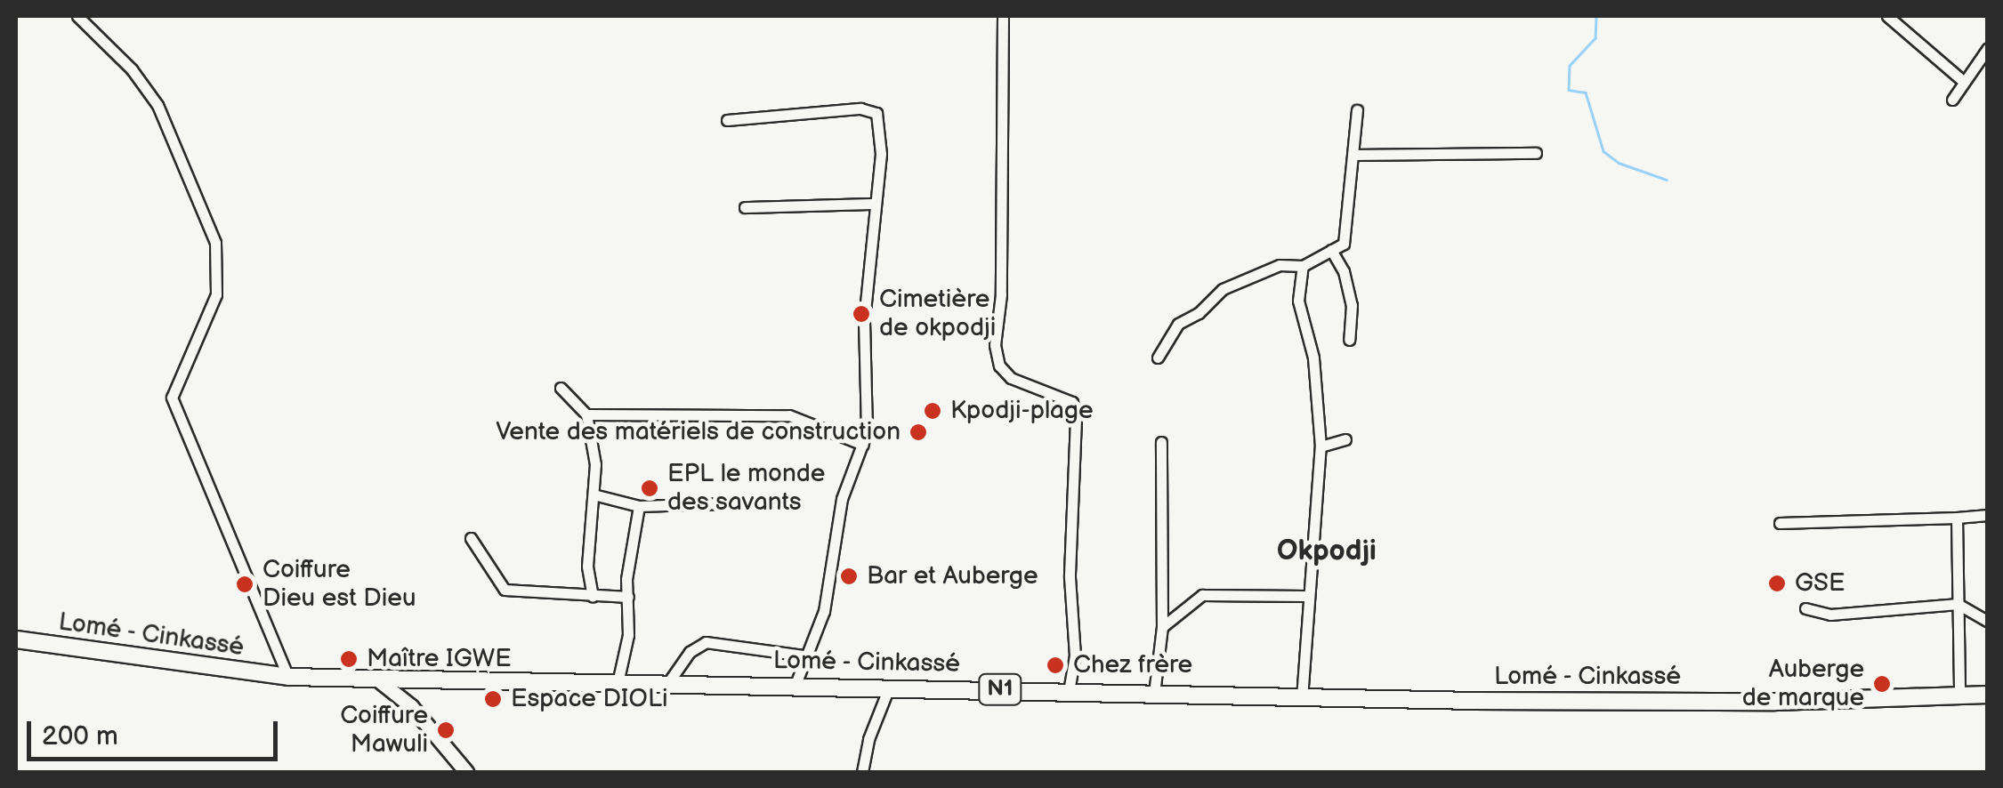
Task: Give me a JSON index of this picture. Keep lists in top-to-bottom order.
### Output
{
  "streets": {
    "highway": ["Lomé - Cinkassé", "N1"]
  },
  "districts": ["Okpodji"],
  "places": [
    "Cimetière de okpodji",
    "Kpodji-plage",
    "Vente des matériels de construction",
    "EPL le monde des savants",
    "Bar et Auberge",
    "GSE",
    "Coiffure Dieu est Dieu",
    "Maître IGWE",
    "Chez frère",
    "Auberge de marque",
    "Espace DIOLi",
    "Coiffure Mawuli"
  ],
  "scale_bar": "200 m"
}
